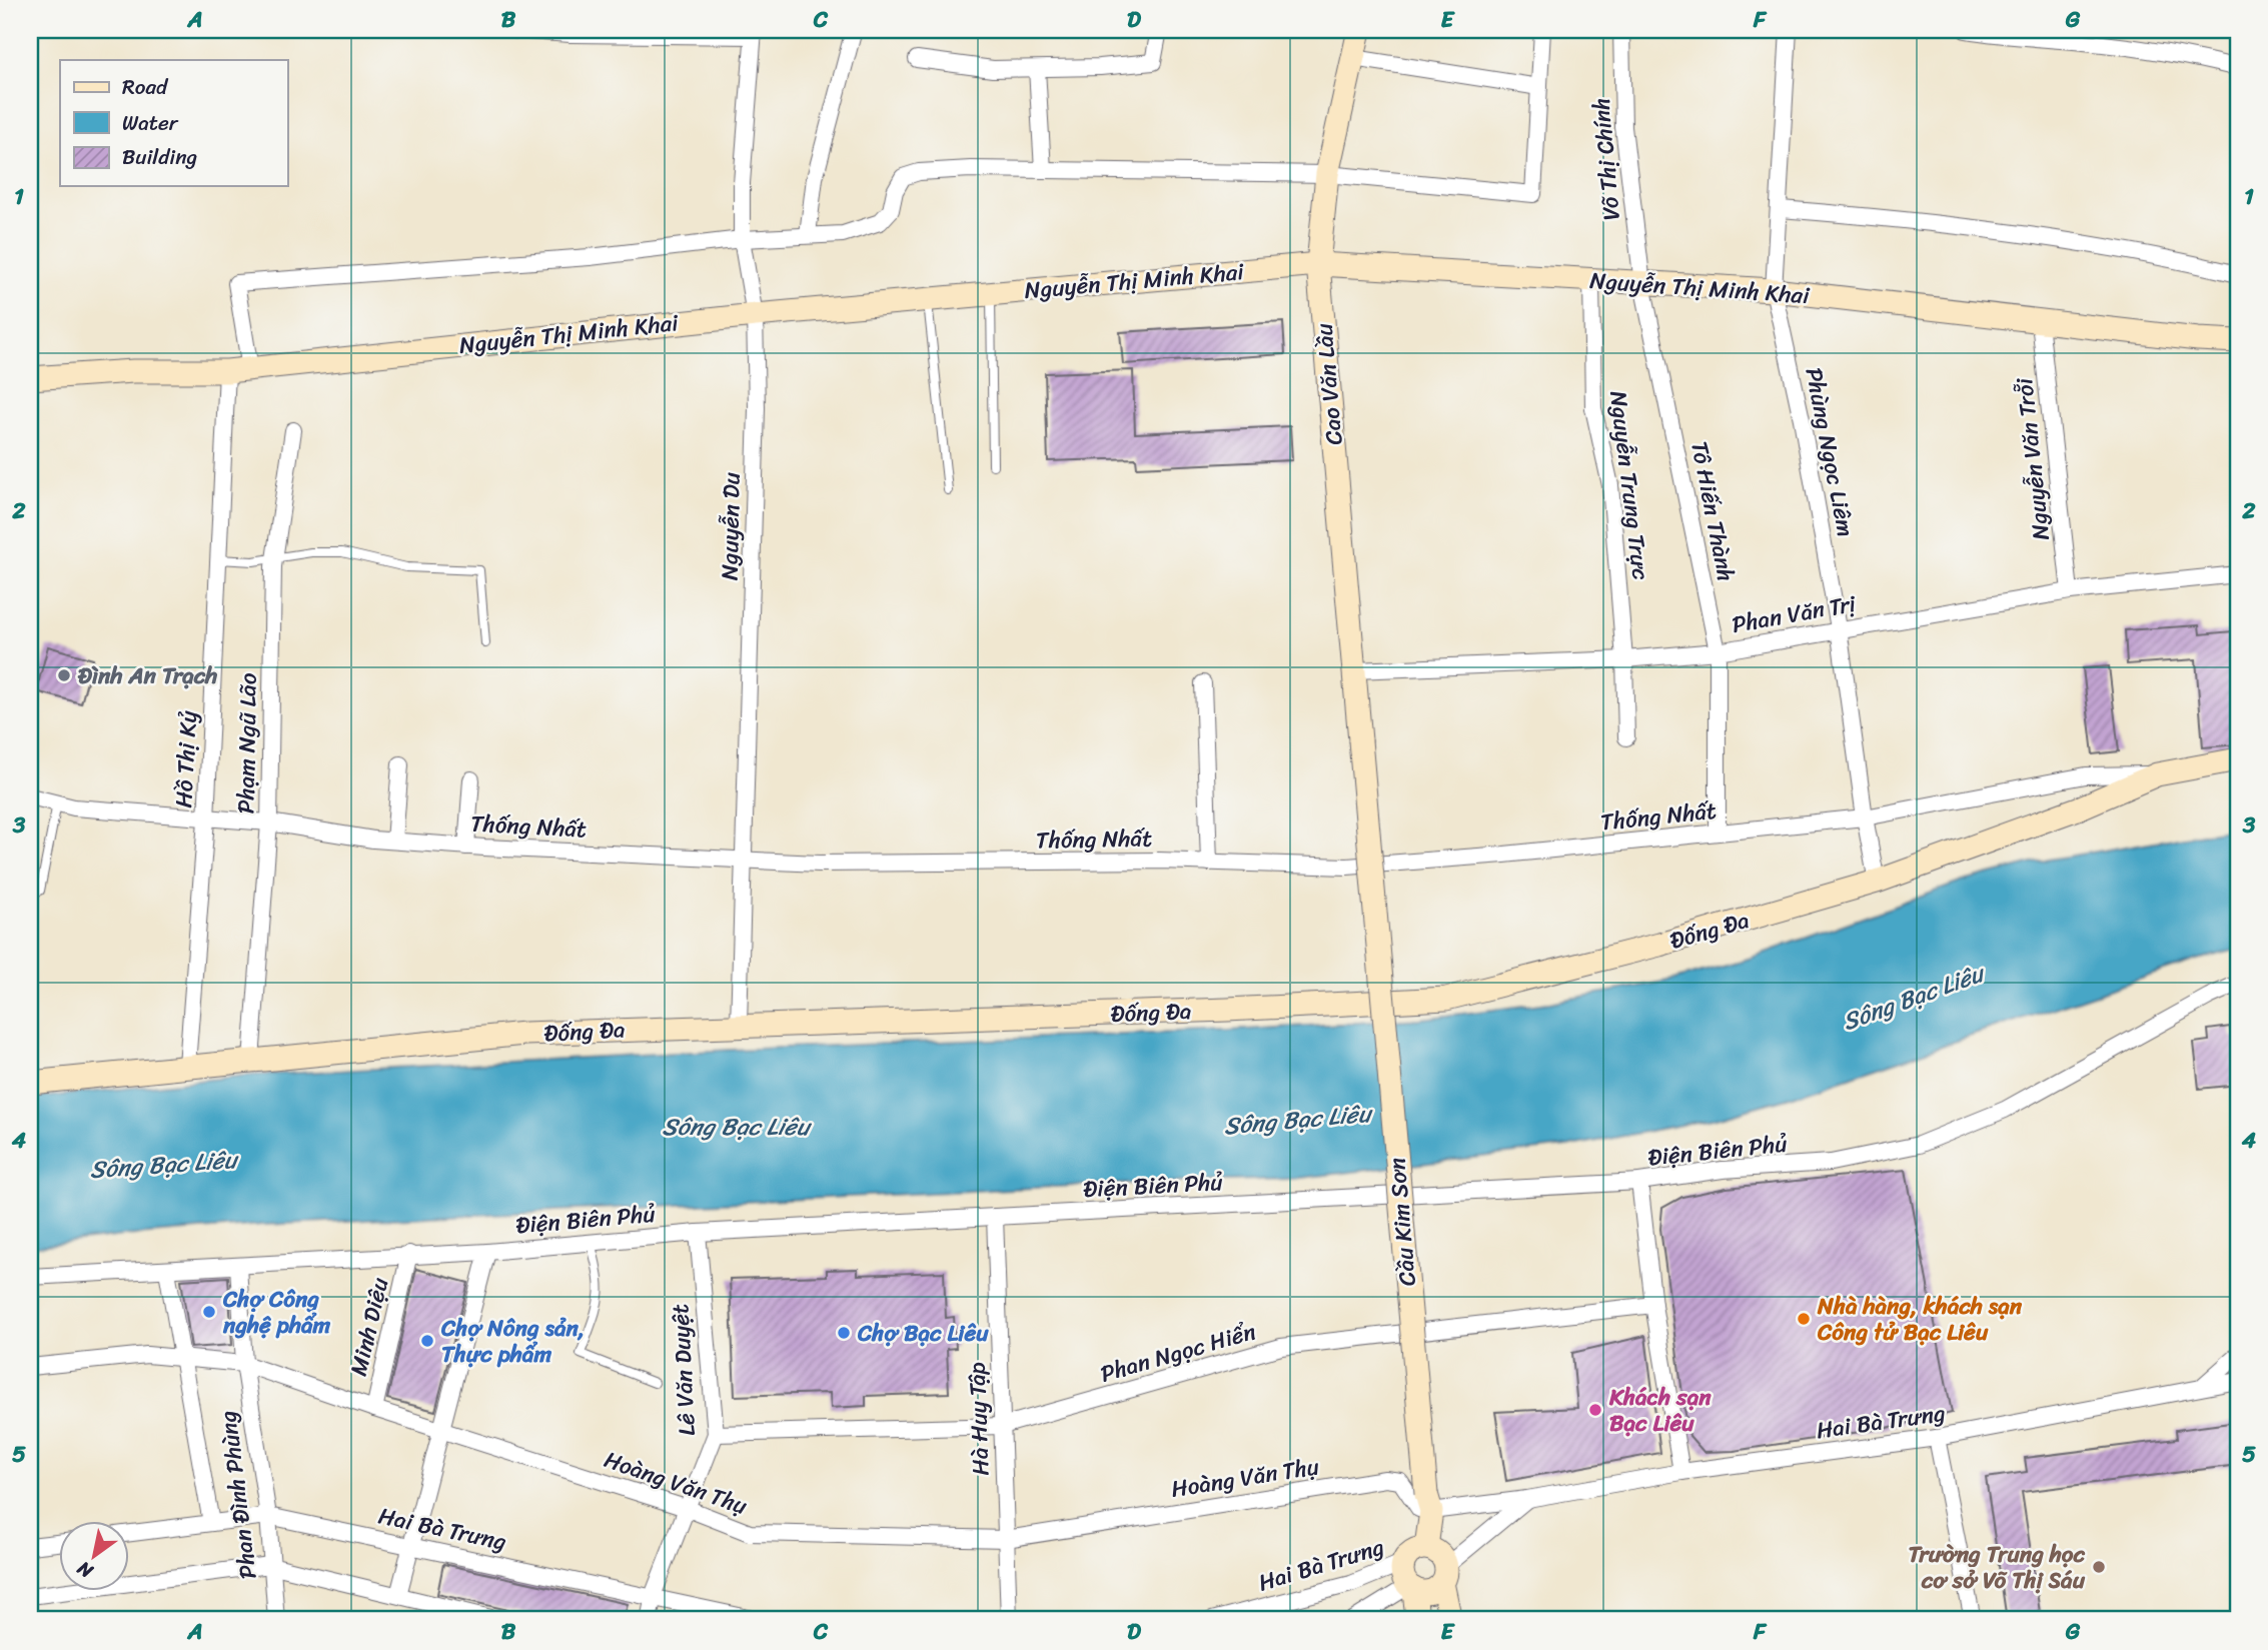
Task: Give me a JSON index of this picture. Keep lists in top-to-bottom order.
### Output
{
  "streets": {
    "main road": [
      "Nguyễn Thị Minh Khai",
      "Cao Văn Lầu",
      "Đống Đa",
      "Cầu Kim Sơn"
    ],
    "street": [
      "Võ Thị Chính",
      "Phùng Ngọc Liêm",
      "Nguyễn Văn Trỗi",
      "Nguyễn Trung Trực",
      "Tô Hiến Thành",
      "Nguyễn Du",
      "Phan Văn Trị",
      "Phạm Ngũ Lão",
      "Hồ Thị Kỷ",
      "Thống Nhất",
      "Điện Biên Phủ",
      "Minh Diệu",
      "Phan Ngọc Hiển",
      "Lê Văn Duyệt",
      "Hà Huy Tập",
      "Hai Bà Trưng",
      "Hoàng Văn Thụ",
      "Phan Đình Phùng"
    ]
  },
  "crossings": [
    ["Võ Thị Chính", "Nguyễn Thị Minh Khai"],
    ["Võ Thị Chính", "Tô Hiến Thành"],
    ["Nguyễn Thị Minh Khai", "Cao Văn Lầu"],
    ["Nguyễn Thị Minh Khai", "Phùng Ngọc Liêm"],
    ["Nguyễn Thị Minh Khai", "Nguyễn Văn Trỗi"],
    ["Nguyễn Thị Minh Khai", "Nguyễn Trung Trực"],
    ["Nguyễn Thị Minh Khai", "Tô Hiến Thành"],
    ["Nguyễn Thị Minh Khai", "Nguyễn Du"],
    ["Nguyễn Thị Minh Khai", "Hồ Thị Kỷ"],
    ["Cao Văn Lầu", "Phan Văn Trị"],
    ["Cao Văn Lầu", "Cầu Kim Sơn"],
    ["Phùng Ngọc Liêm", "Phan Văn Trị"],
    ["Phùng Ngọc Liêm", "Thống Nhất"],
    ["Phùng Ngọc Liêm", "Đống Đa"],
    ["Nguyễn Văn Trỗi", "Phan Văn Trị"],
    ["Nguyễn Trung Trực", "Phan Văn Trị"],
    ["Tô Hiến Thành", "Phan Văn Trị"],
    ["Tô Hiến Thành", "Thống Nhất"],
    ["Nguyễn Du", "Hồ Thị Kỷ"],
    ["Nguyễn Du", "Thống Nhất"],
    ["Nguyễn Du", "Đống Đa"],
    ["Phạm Ngũ Lão", "Thống Nhất"],
    ["Phạm Ngũ Lão", "Đống Đa"],
    ["Hồ Thị Kỷ", "Thống Nhất"],
    ["Hồ Thị Kỷ", "Đống Đa"],
    ["Thống Nhất", "Đống Đa"],
    ["Điện Biên Phủ", "Minh Diệu"],
    ["Điện Biên Phủ", "Lê Văn Duyệt"],
    ["Điện Biên Phủ", "Hà Huy Tập"],
    ["Điện Biên Phủ", "Phan Đình Phùng"],
    ["Cầu Kim Sơn", "Hai Bà Trưng"],
    ["Cầu Kim Sơn", "Hoàng Văn Thụ"],
    ["Minh Diệu", "Hoàng Văn Thụ"],
    ["Phan Ngọc Hiển", "Lê Văn Duyệt"],
    ["Phan Ngọc Hiển", "Hà Huy Tập"],
    ["Lê Văn Duyệt", "Hai Bà Trưng"],
    ["Lê Văn Duyệt", "Hoàng Văn Thụ"],
    ["Hà Huy Tập", "Hoàng Văn Thụ"],
    ["Hai Bà Trưng", "Hoàng Văn Thụ"],
    ["Hai Bà Trưng", "Phan Đình Phùng"],
    ["Hoàng Văn Thụ", "Phan Đình Phùng"]
  ],
  "water": ["Sông Bạc Liêu"],
  "places": [
    "Đình An Trạch",
    "Chợ Công nghệ phẩm",
    "Nhà hàng, khách sạn Công tử Bạc Liêu",
    "Chợ Bạc Liêu",
    "Chợ Nông sản, Thực phẩm",
    "Khách sạn Bạc Liêu",
    "Trường Trung học cơ sở Võ Thị Sáu"
  ],
  "legend": ["Road", "Water", "Building"],
  "north": "bottom left",
  "grid": {
    "columns": [
      "A",
      "B",
      "C",
      "D",
      "E",
      "F",
      "G"
    ],
    "rows": [
      "1",
      "2",
      "3",
      "4",
      "5"
    ]
  }
}
